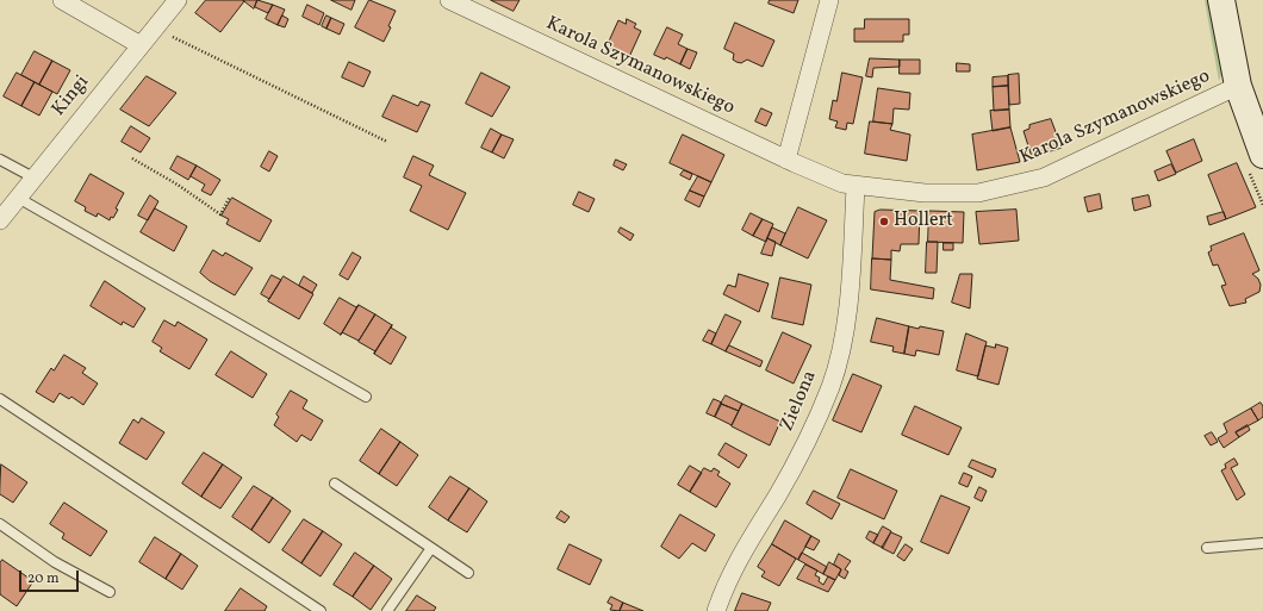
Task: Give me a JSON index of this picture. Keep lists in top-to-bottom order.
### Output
{
  "streets": {
    "street": ["Karola Szymanowskiego", "Kingi", "Zielona"]
  },
  "crossings": [
    ["Karola Szymanowskiego", "Zielona"]
  ],
  "places": ["Hollert"],
  "scale_bar": "20 m"
}
